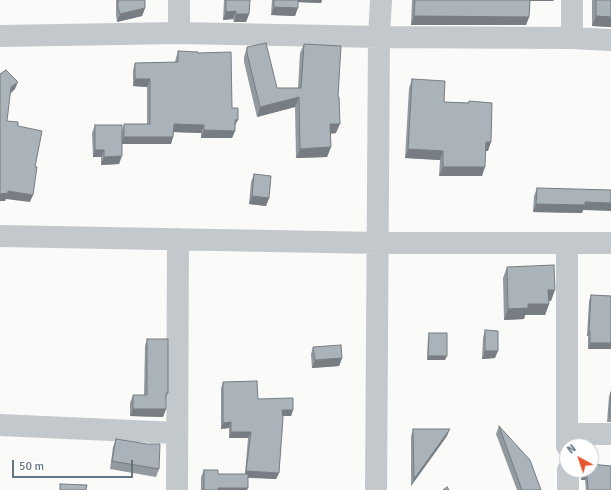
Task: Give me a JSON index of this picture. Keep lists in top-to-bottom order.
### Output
{
  "scale_bar": "50 m",
  "north": "top left"
}
